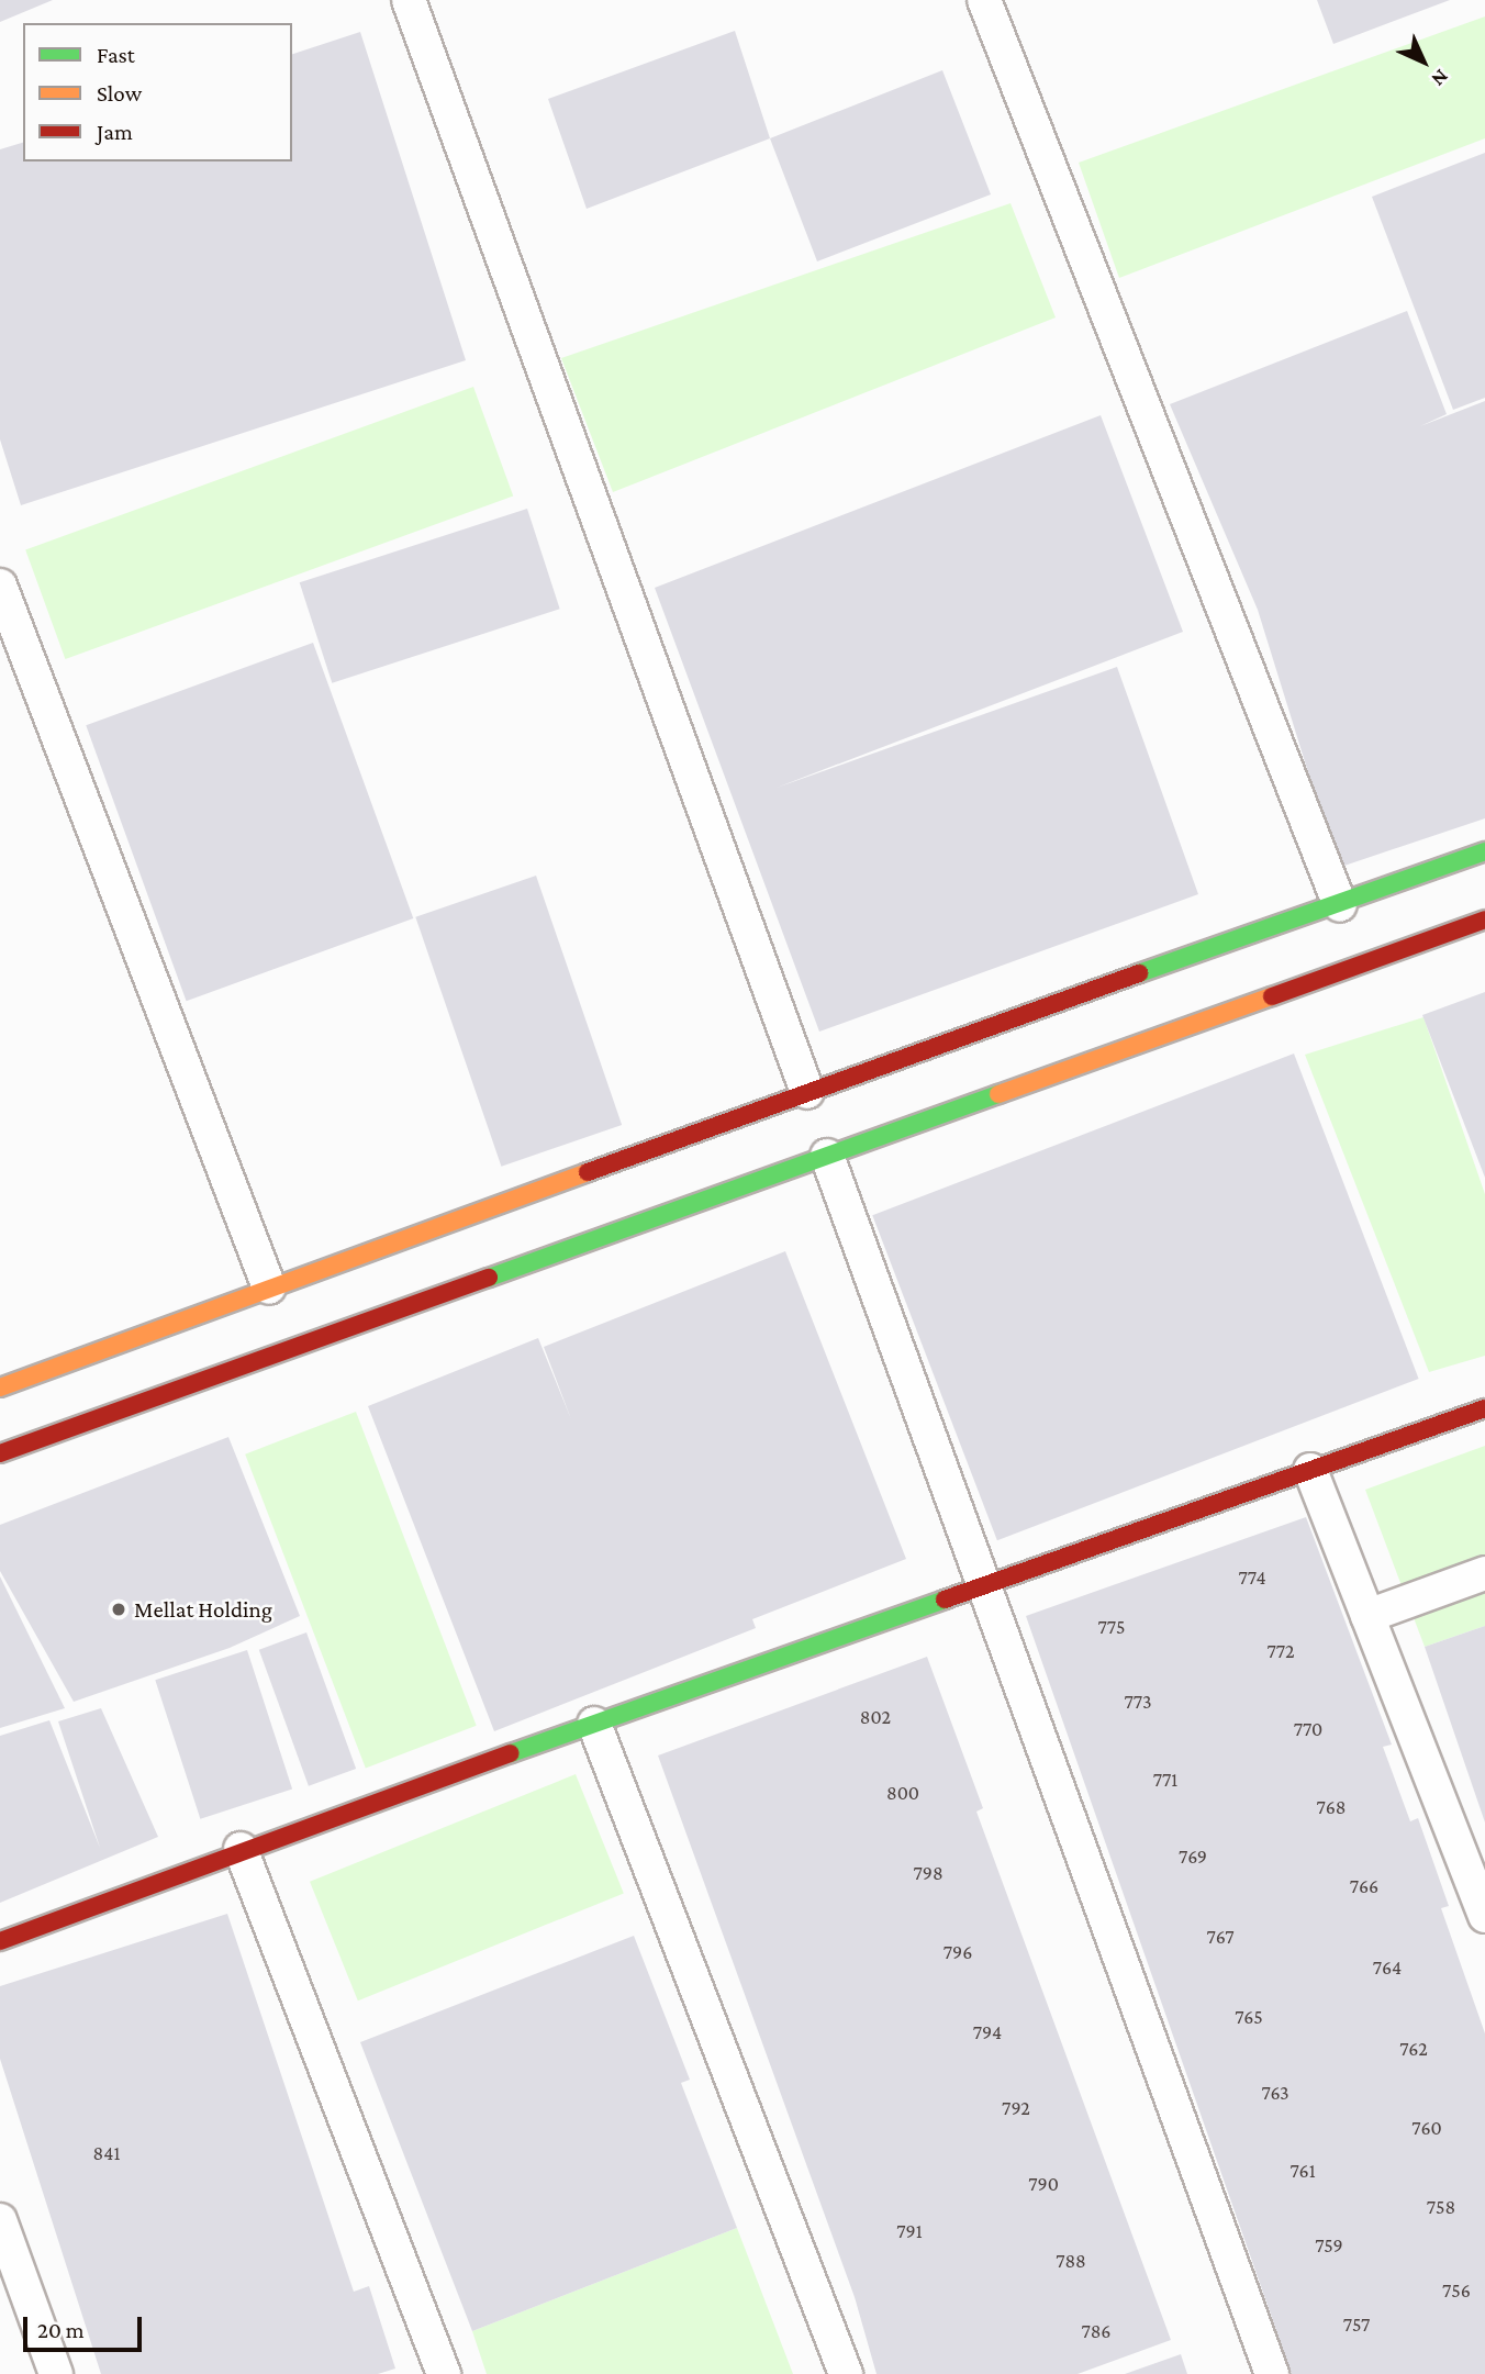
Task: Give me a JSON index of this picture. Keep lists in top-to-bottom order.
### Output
{
  "places": ["Mellat Holding"],
  "house_numbers": [
    "774",
    "775",
    "772",
    "773",
    "802",
    "770",
    "771",
    "800",
    "768",
    "769",
    "798",
    "766",
    "767",
    "796",
    "764",
    "765",
    "794",
    "762",
    "763",
    "792",
    "760",
    "841",
    "761",
    "790",
    "758",
    "791",
    "759",
    "788",
    "756",
    "757",
    "786"
  ],
  "legend": ["Fast", "Slow", "Jam"],
  "scale_bar": "20 m",
  "north": "bottom right"
}
